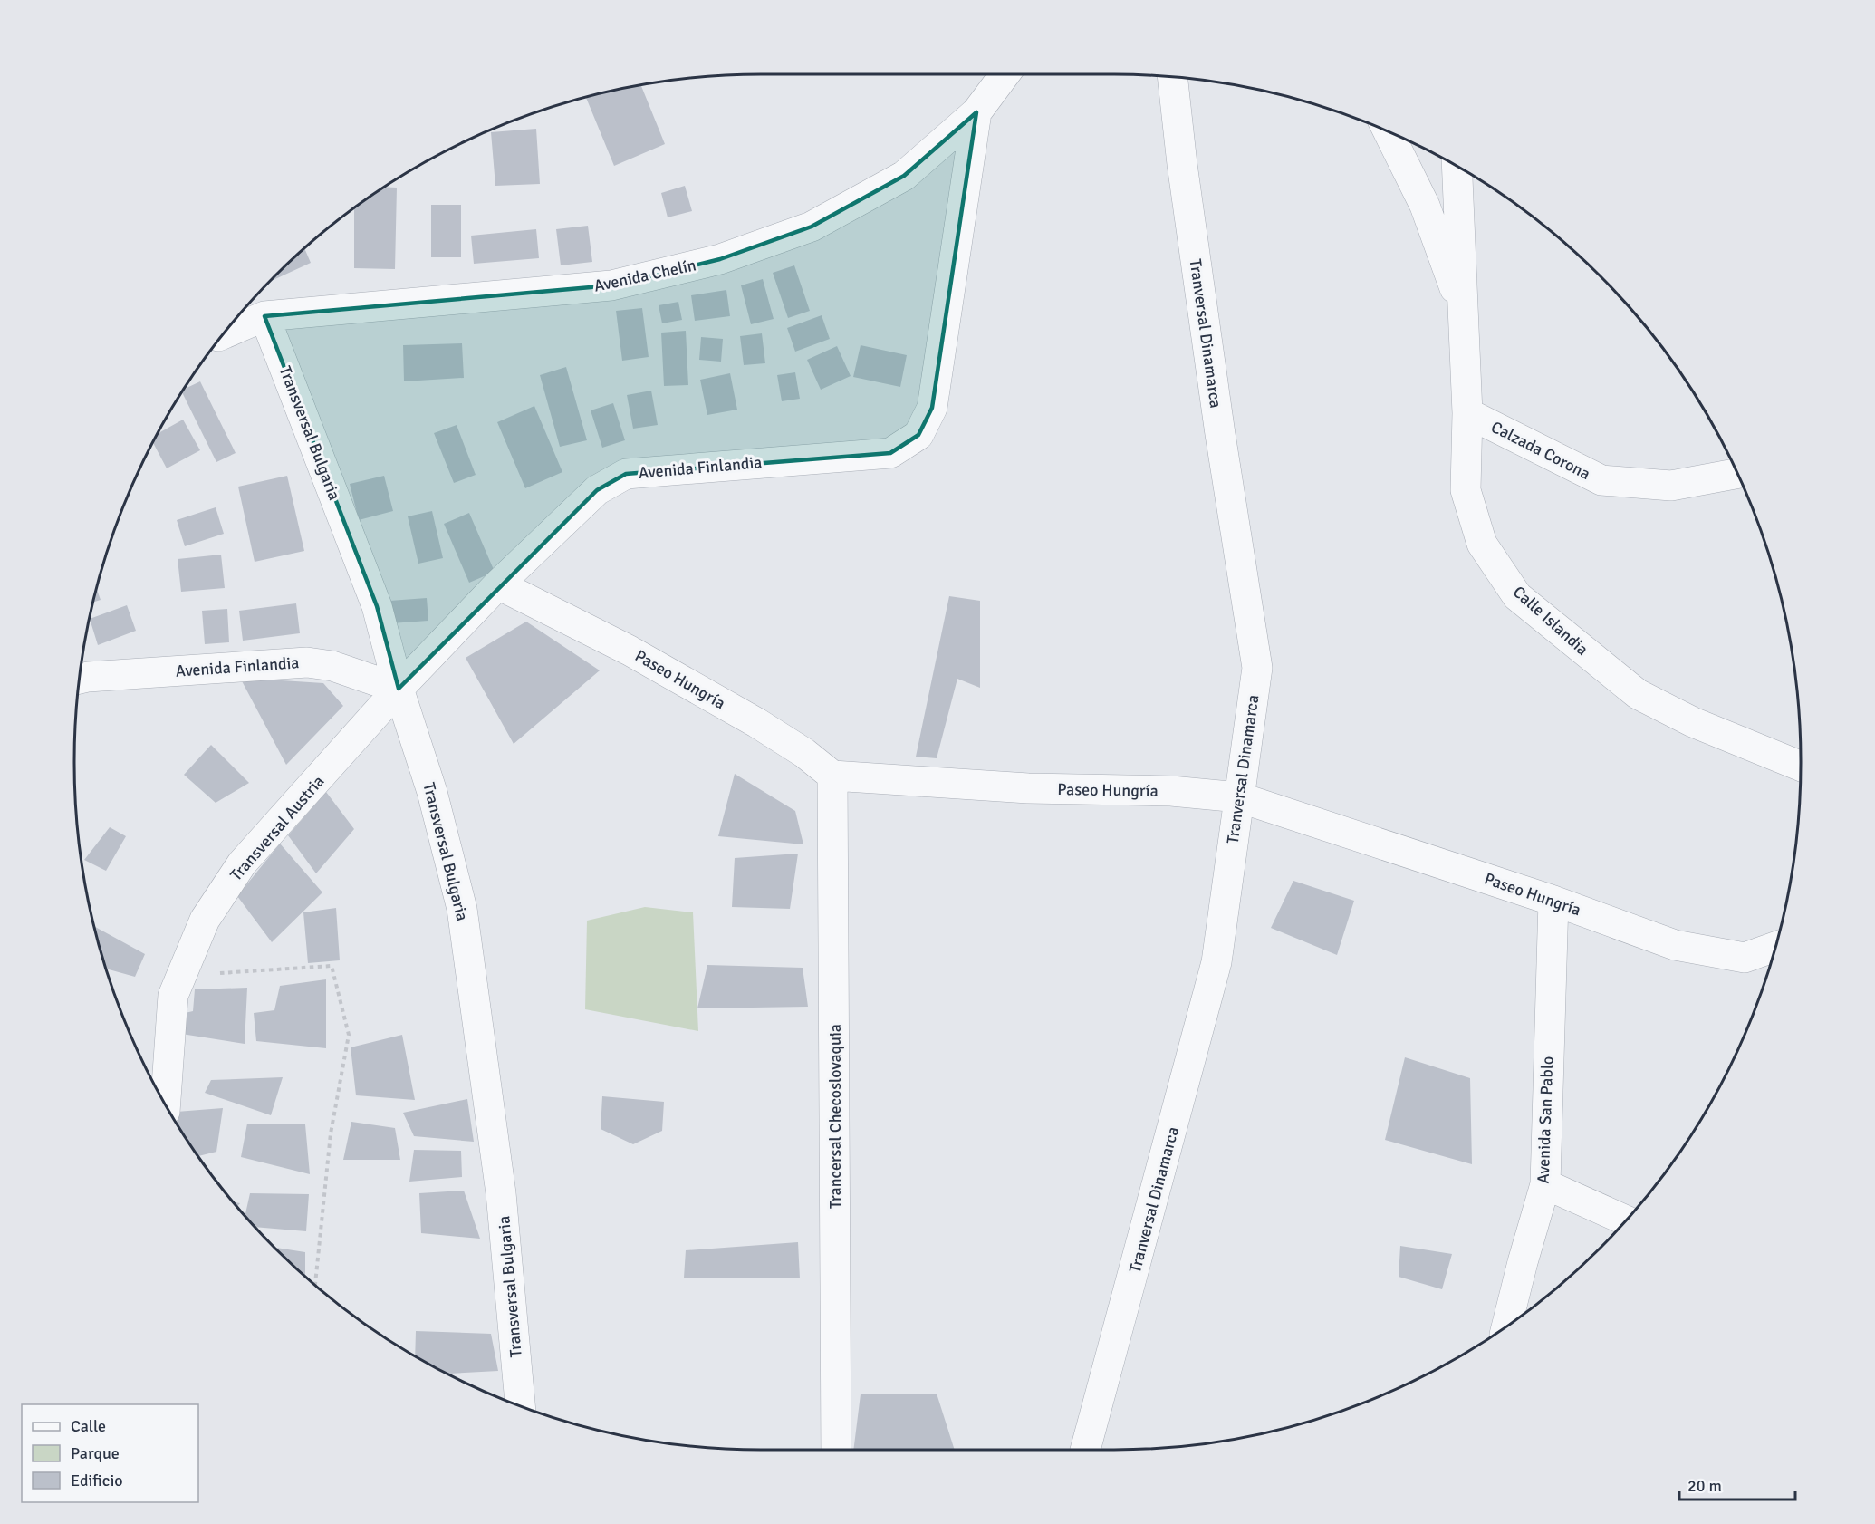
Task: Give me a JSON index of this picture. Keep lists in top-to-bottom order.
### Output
{
  "streets": {
    "street": [
      "Avenida Chelín",
      "Tranversal Dinamarca",
      "Transversal Bulgaria",
      "Calzada Corona",
      "Avenida Finlandia",
      "Calle Islandia",
      "Paseo Hungría",
      "Transversal Austria",
      "Trancersal Checoslovaquia",
      "Avenida San Pablo"
    ]
  },
  "crossings": [
    ["Avenida Chelín", "Transversal Bulgaria"],
    ["Avenida Chelín", "Avenida Finlandia"],
    ["Tranversal Dinamarca", "Paseo Hungría"],
    ["Transversal Bulgaria", "Avenida Finlandia"],
    ["Transversal Bulgaria", "Transversal Austria"],
    ["Calzada Corona", "Calle Islandia"],
    ["Avenida Finlandia", "Paseo Hungría"],
    ["Avenida Finlandia", "Transversal Austria"],
    ["Paseo Hungría", "Trancersal Checoslovaquia"],
    ["Paseo Hungría", "Avenida San Pablo"]
  ],
  "legend": ["Calle", "Parque", "Edificio"],
  "scale_bar": "20 m"
}
